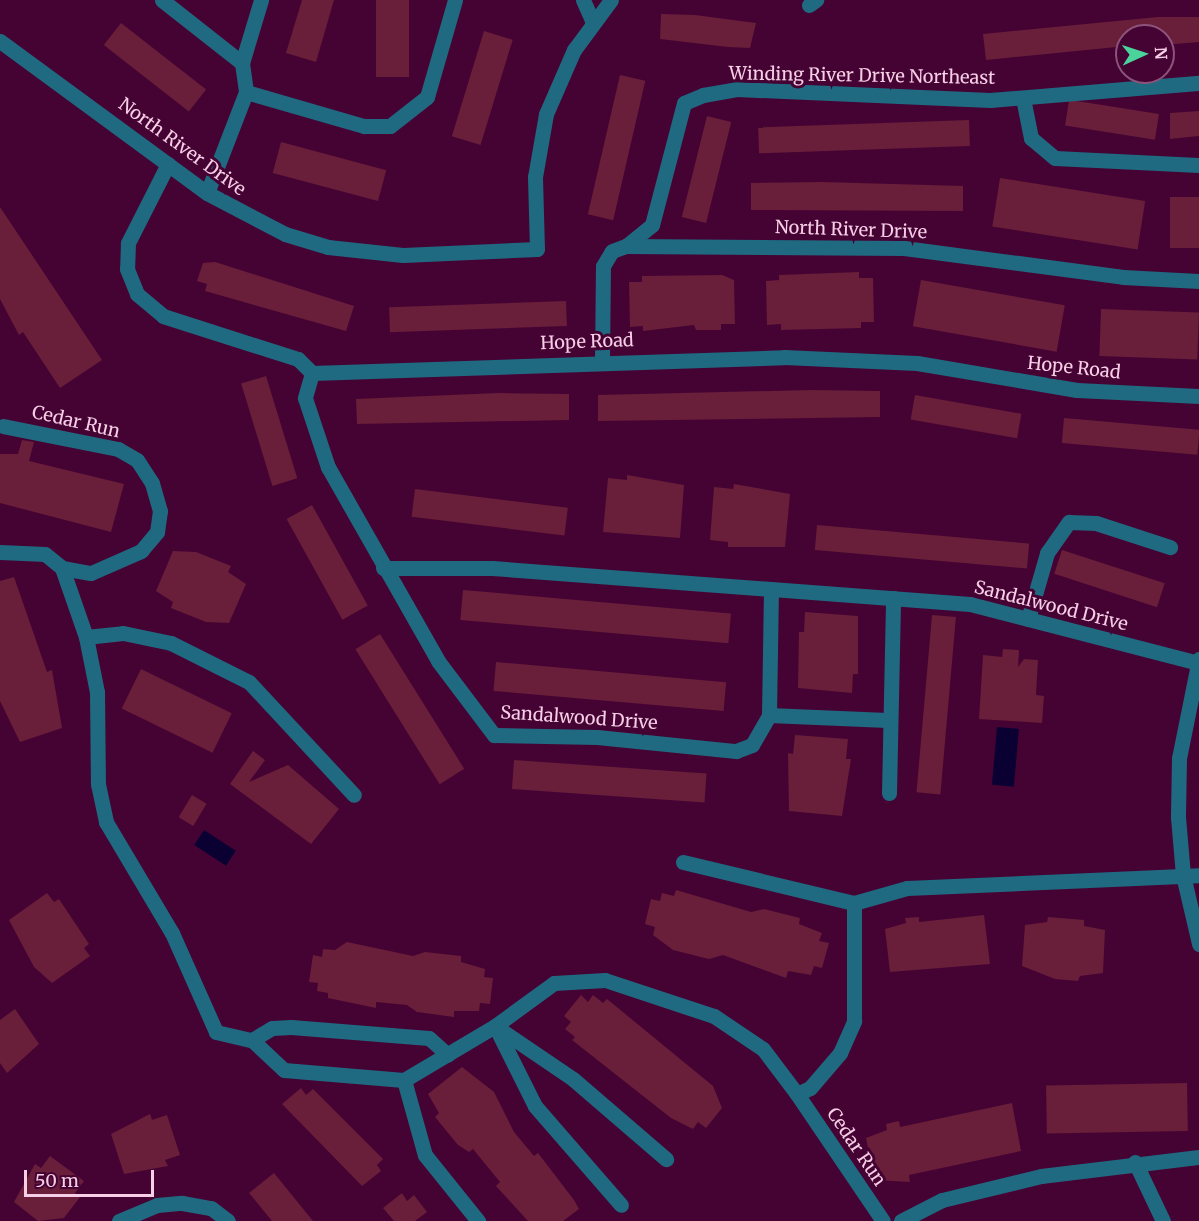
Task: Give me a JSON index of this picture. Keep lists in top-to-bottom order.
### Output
{
  "streets": {
    "street": [
      "Winding River Drive Northeast",
      "North River Drive",
      "Hope Road",
      "Cedar Run",
      "Sandalwood Drive"
    ]
  },
  "crossings": [
    ["Winding River Drive Northeast", "North River Drive"],
    ["Hope Road", "Sandalwood Drive"]
  ],
  "scale_bar": "50 m",
  "north": "right"
}
